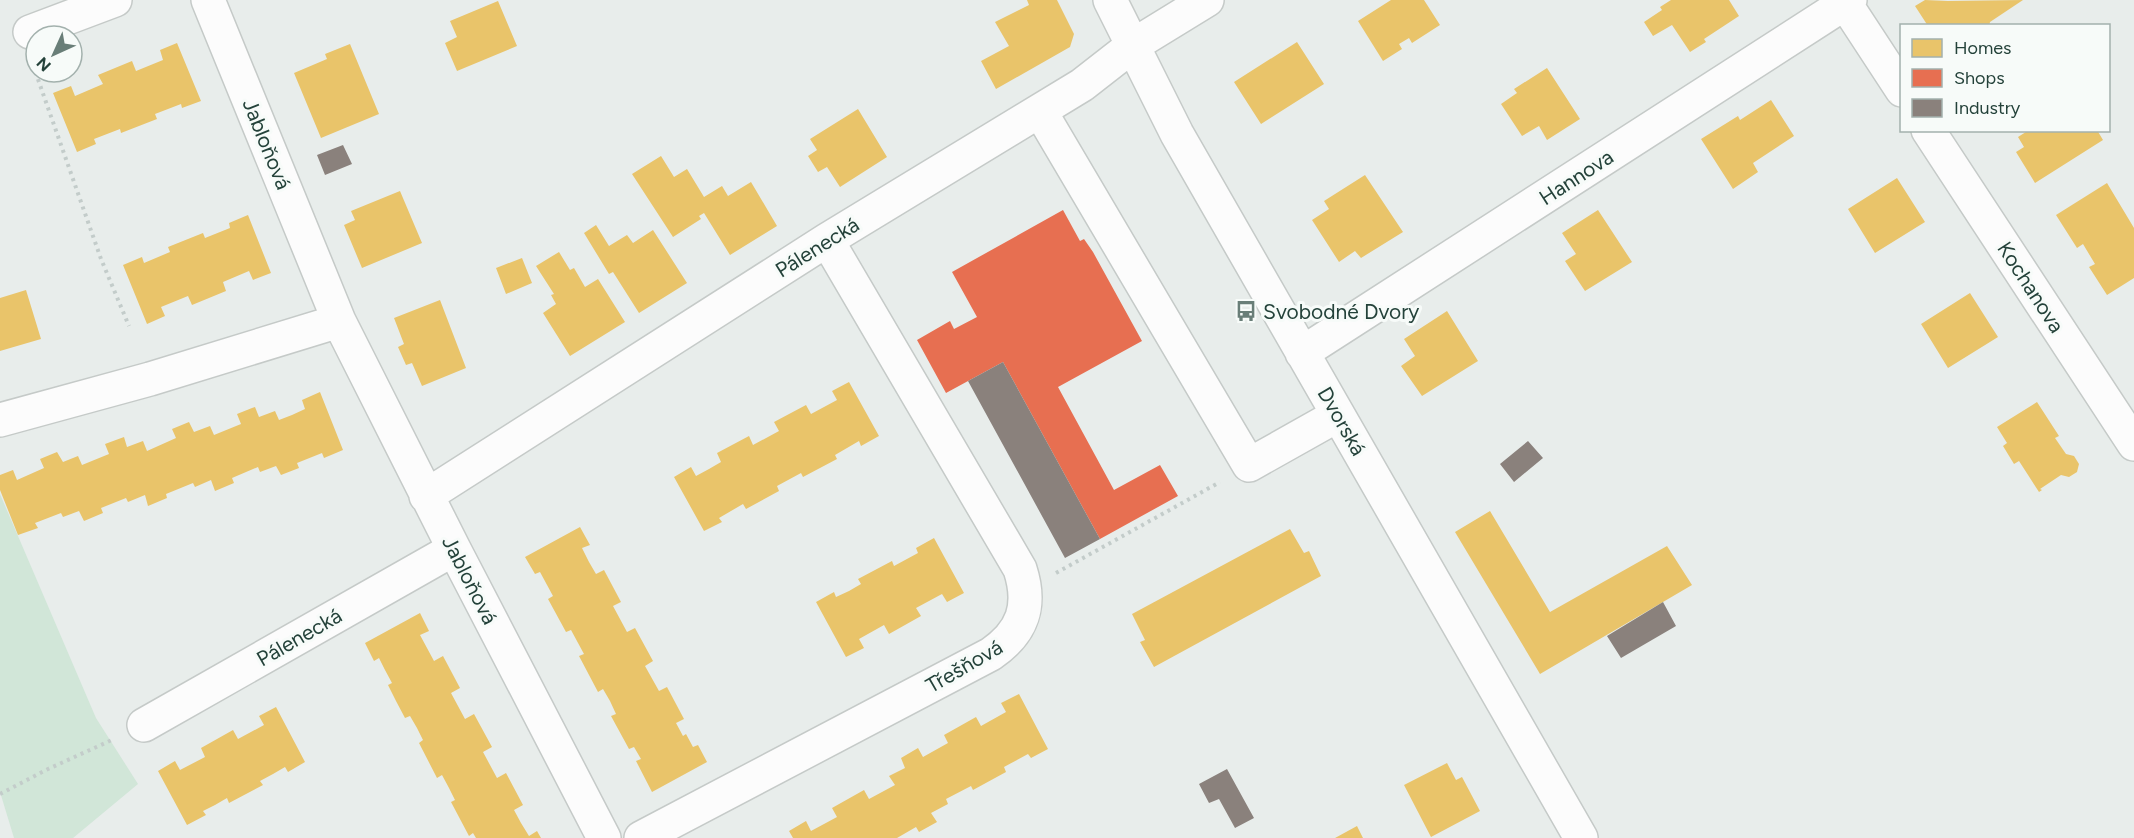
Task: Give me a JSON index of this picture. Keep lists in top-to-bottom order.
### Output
{
  "streets": {
    "street": [
      "Jabloňová",
      "Hannova",
      "Pálenecká",
      "Kochanova",
      "Dvorská",
      "Třešňová"
    ]
  },
  "crossings": [
    ["Jabloňová", "Pálenecká"],
    ["Hannova", "Dvorská"],
    ["Pálenecká", "Dvorská"],
    ["Pálenecká", "Třešňová"]
  ],
  "places": {
    "bus stop": ["Svobodné Dvory"]
  },
  "legend": ["Homes", "Shops", "Industry"],
  "north": "bottom left"
}
